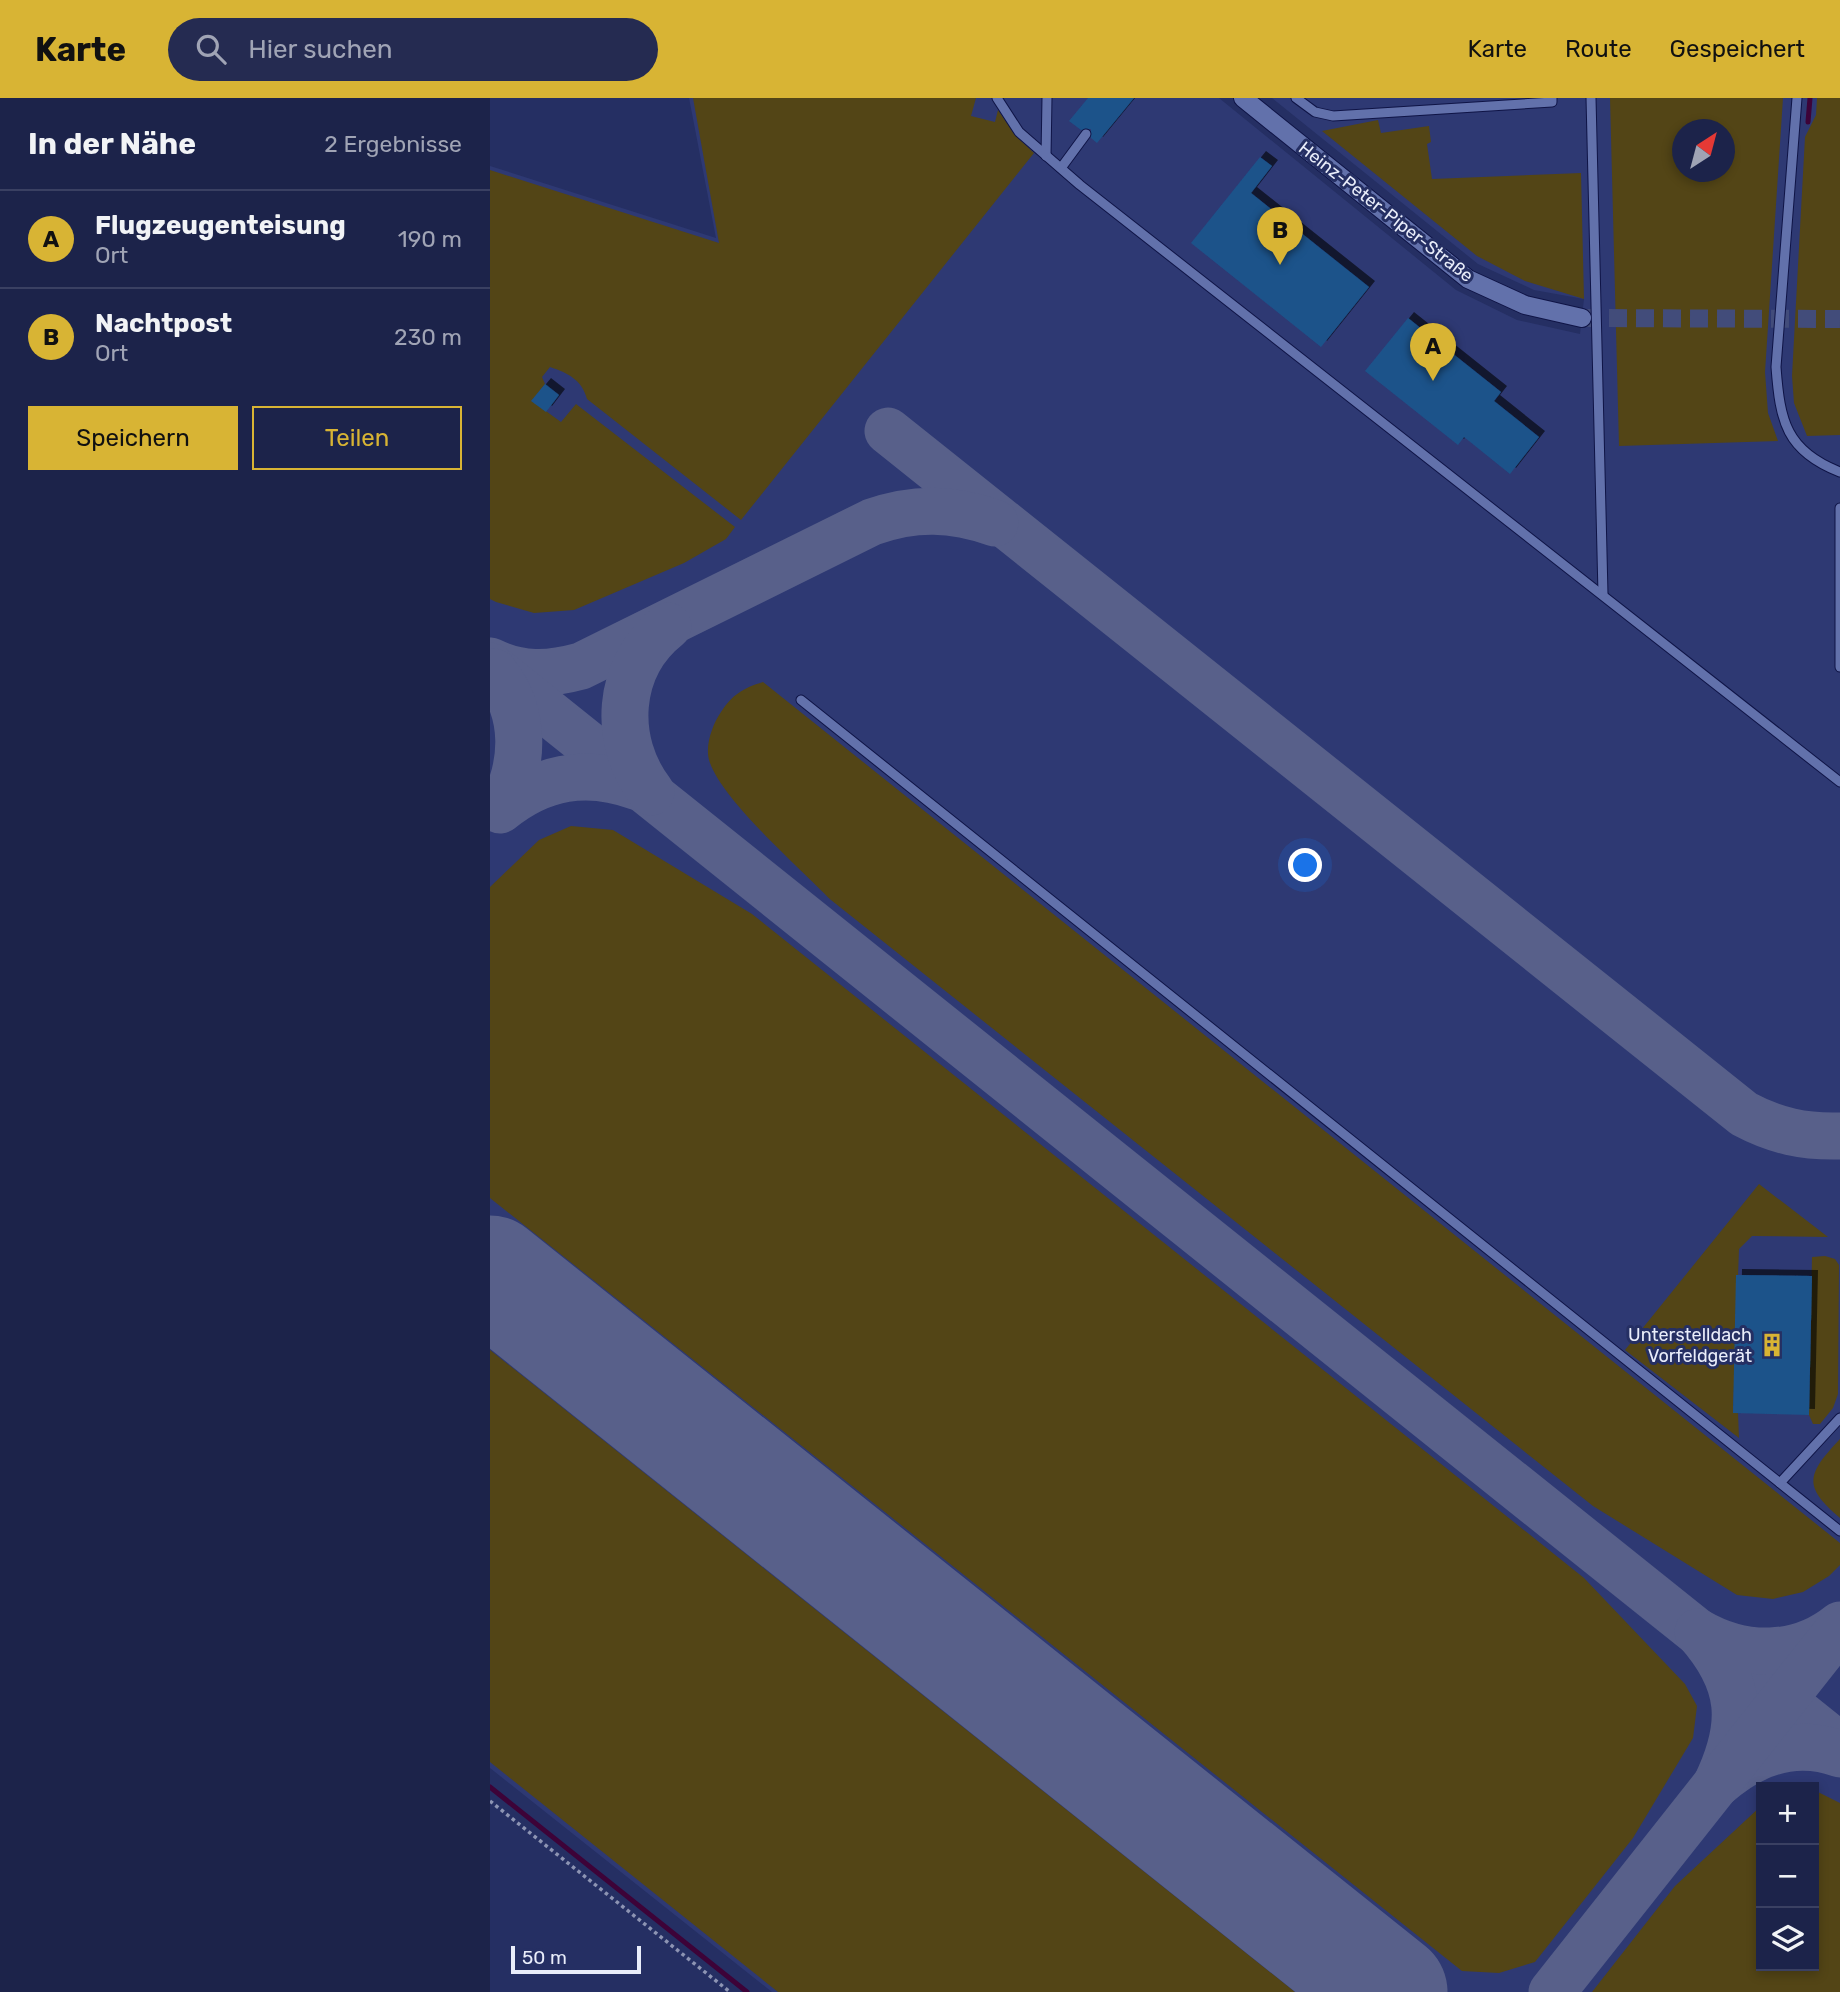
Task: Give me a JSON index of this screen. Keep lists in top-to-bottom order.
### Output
{
  "streets": {
    "street": ["Heinz-Peter-Piper-Straße"]
  },
  "places": {
    "building": ["Unterstelldach Vorfeldgerät"]
  },
  "scale_bar": "50 m",
  "north": "top right",
  "page": {
    "header": "Karte",
    "search": "Hier suchen",
    "nav": ["Karte", "Route", "Gespeichert"],
    "heading": ["In der Nähe", "2 Ergebnisse"],
    "list": [
      {
        "mark": "A",
        "name": "Flugzeugenteisung",
        "note": "Ort",
        "value": "190 m"
      },
      {
        "mark": "B",
        "name": "Nachtpost",
        "note": "Ort",
        "value": "230 m"
      }
    ],
    "pins": ["B", "A"],
    "buttons": ["Speichern", "Teilen"],
    "map_buttons": ["+", "−"],
    "scale": "50 m"
  }
}
